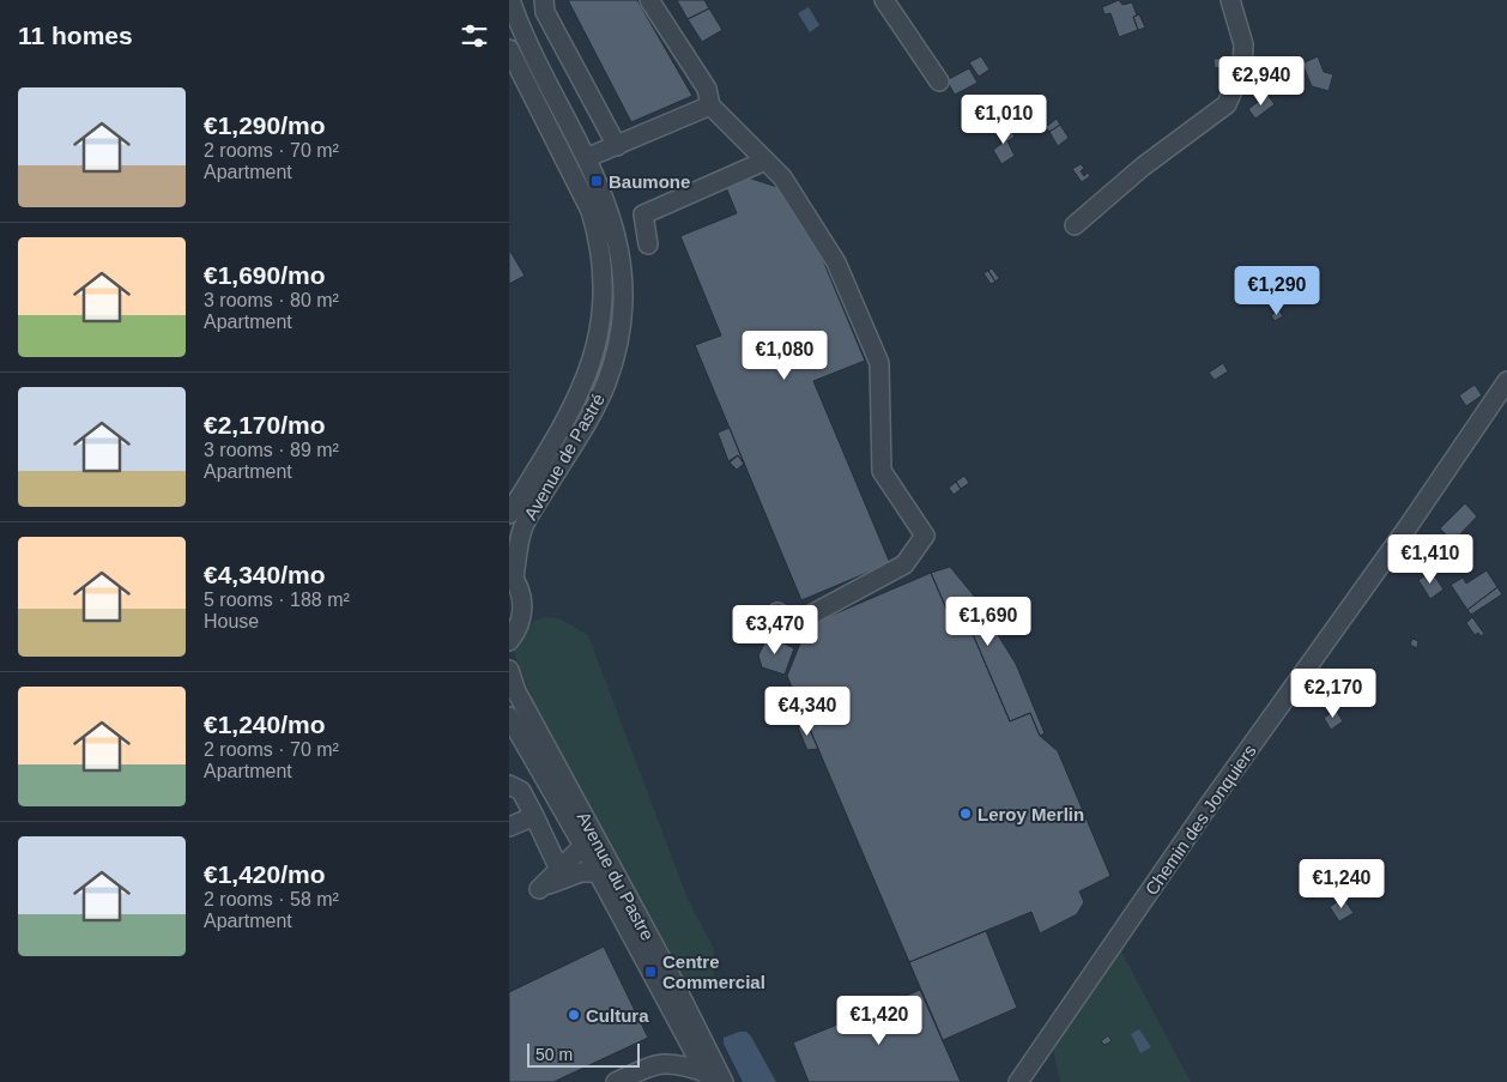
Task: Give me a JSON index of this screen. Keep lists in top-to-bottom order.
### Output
{
  "streets": {
    "street": ["Avenue de Pastré", "Chemin des Jonquiers", "Avenue du Pastre"]
  },
  "places": {
    "transit": ["Baumone", "Centre Commercial"],
    "other": ["Leroy Merlin", "Cultura"]
  },
  "scale_bar": "50 m",
  "page": {
    "heading": "11 homes",
    "price": [
      "€2,940",
      "€1,010",
      "€1,290",
      "€1,080",
      "€1,410",
      "€1,690",
      "€3,470",
      "€2,170",
      "€4,340",
      "€1,240",
      "€1,420"
    ],
    "list": [
      {
        "name": "€1,290/mo",
        "note": "2 rooms · 70 m² · Apartment"
      },
      {
        "name": "€1,690/mo",
        "note": "3 rooms · 80 m² · Apartment"
      },
      {
        "name": "€2,170/mo",
        "note": "3 rooms · 89 m² · Apartment"
      },
      {
        "name": "€4,340/mo",
        "note": "5 rooms · 188 m² · House"
      },
      {
        "name": "€1,240/mo",
        "note": "2 rooms · 70 m² · Apartment"
      },
      {
        "name": "€1,420/mo",
        "note": "2 rooms · 58 m² · Apartment"
      }
    ],
    "scale": "50 m"
  }
}
